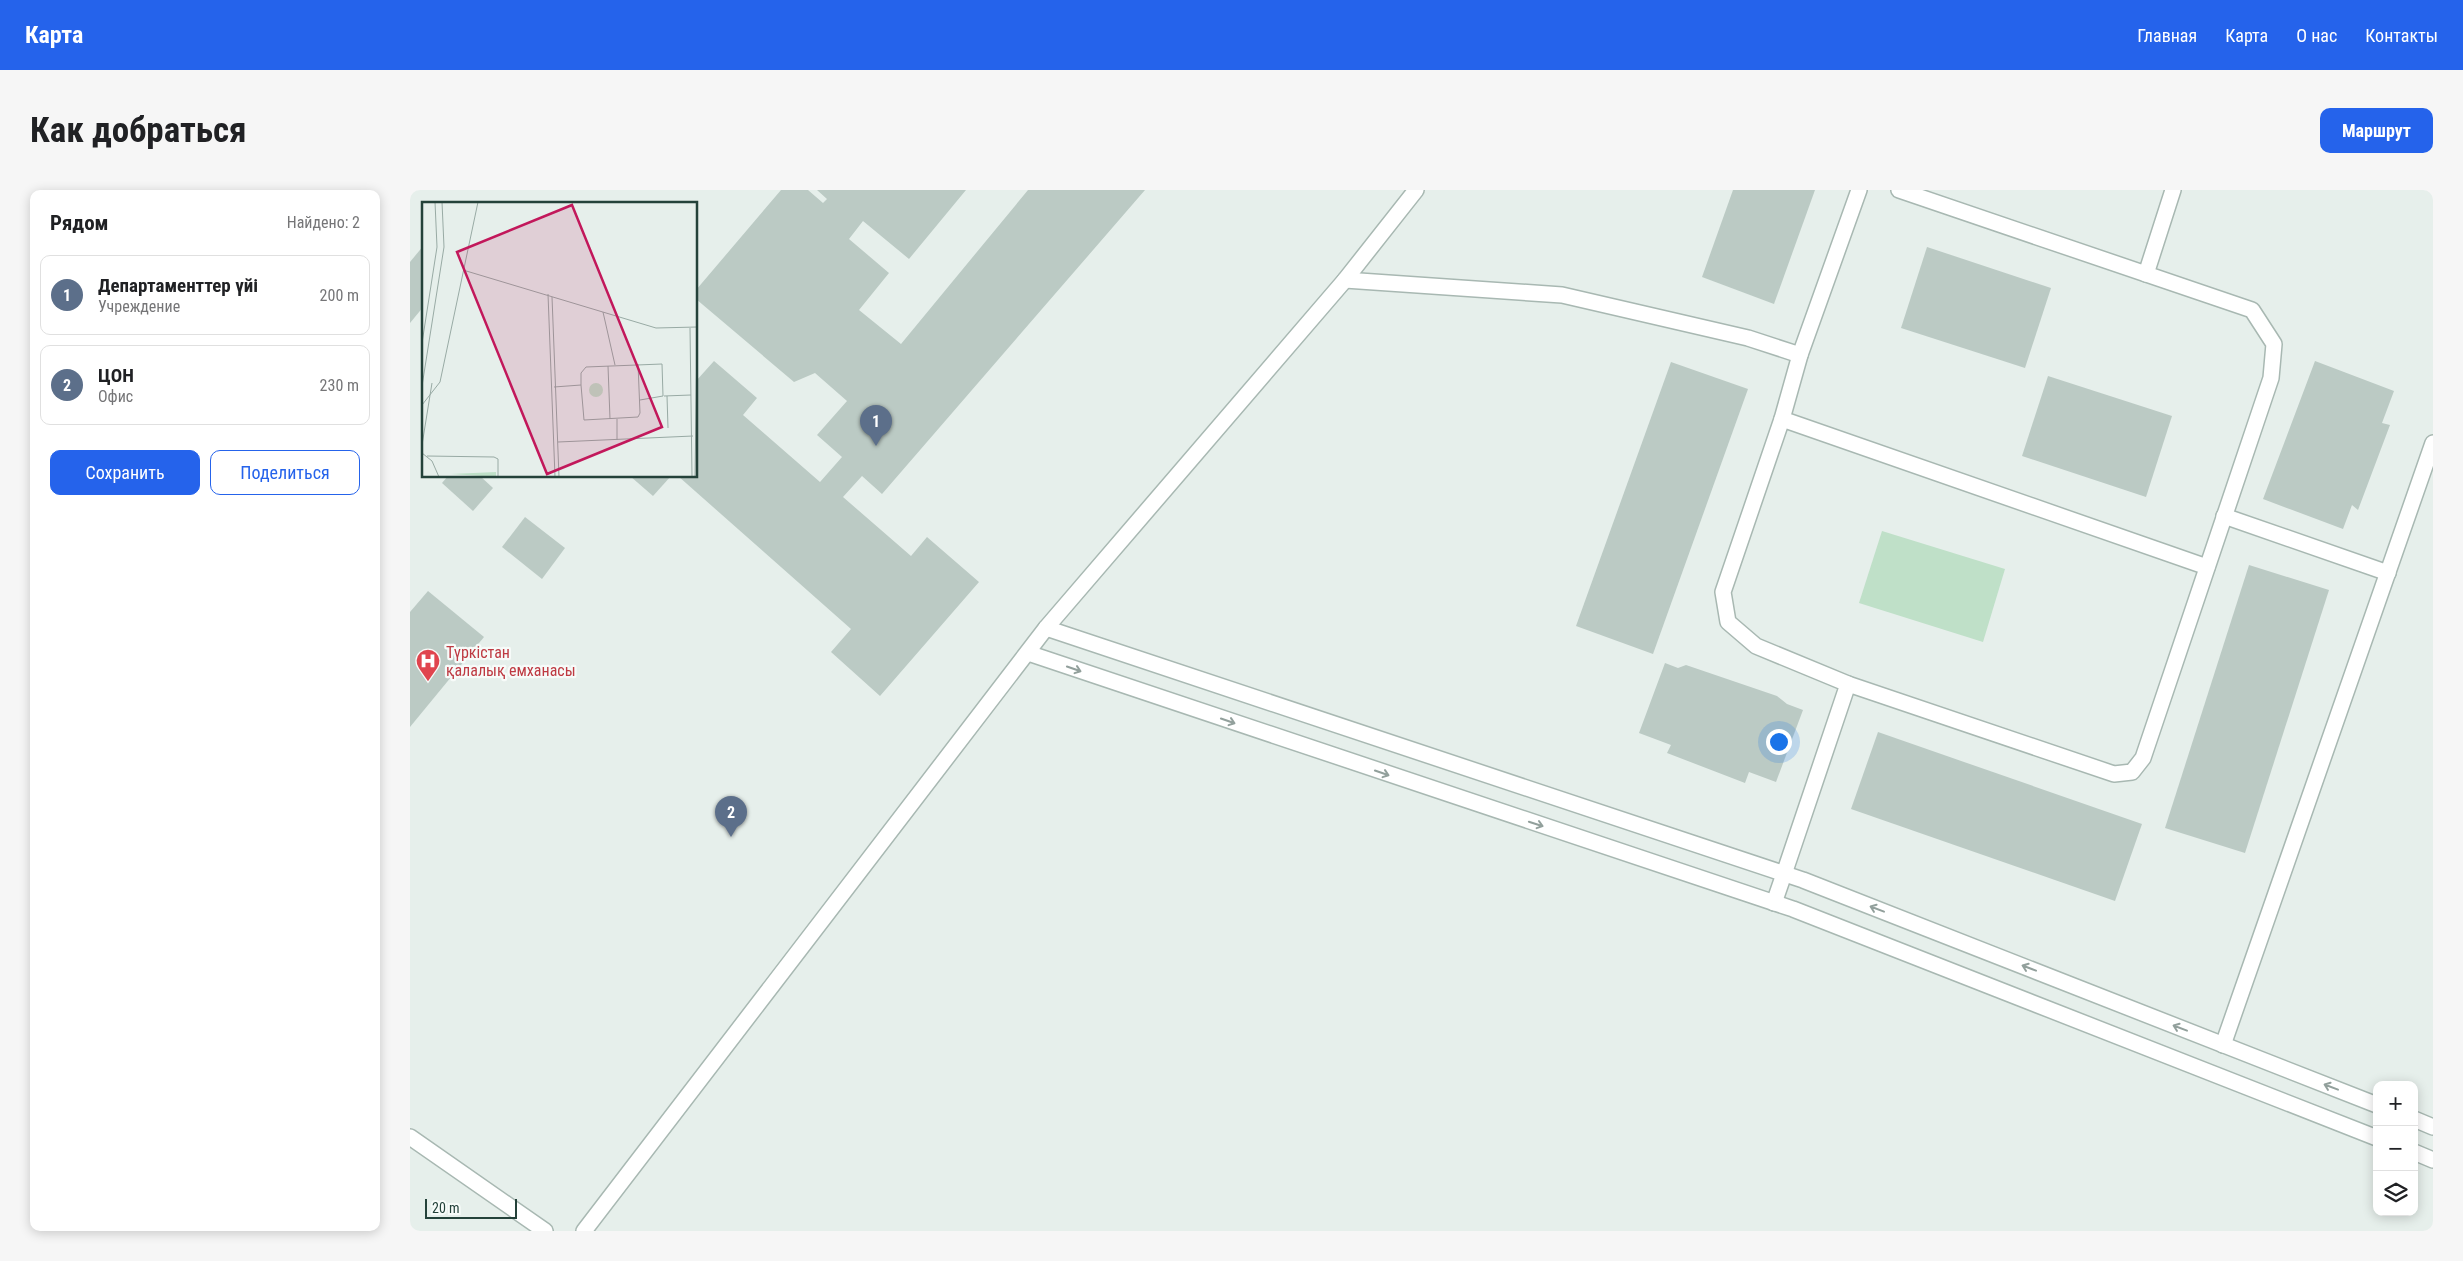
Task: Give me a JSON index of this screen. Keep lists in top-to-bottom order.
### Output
{
  "places": {
    "hospital": ["Түркістан қалалық емханасы"]
  },
  "scale_bar": "20 m",
  "page": {
    "header": "Карта",
    "nav": [
      "Главная",
      "Карта",
      "О нас",
      "Контакты"
    ],
    "buttons": [
      "Маршрут",
      ["Сохранить", "Поделиться"]
    ],
    "title": "Как добраться",
    "heading": ["Рядом", "Найдено: 2"],
    "list": [
      {
        "mark": "1",
        "name": "Департаменттер үйі",
        "note": "Учреждение",
        "value": "200 m"
      },
      {
        "mark": "2",
        "name": "ЦОН",
        "note": "Офис",
        "value": "230 m"
      }
    ],
    "pins": ["1", "2"],
    "map_buttons": ["+", "−"],
    "scale": "20 m"
  }
}
